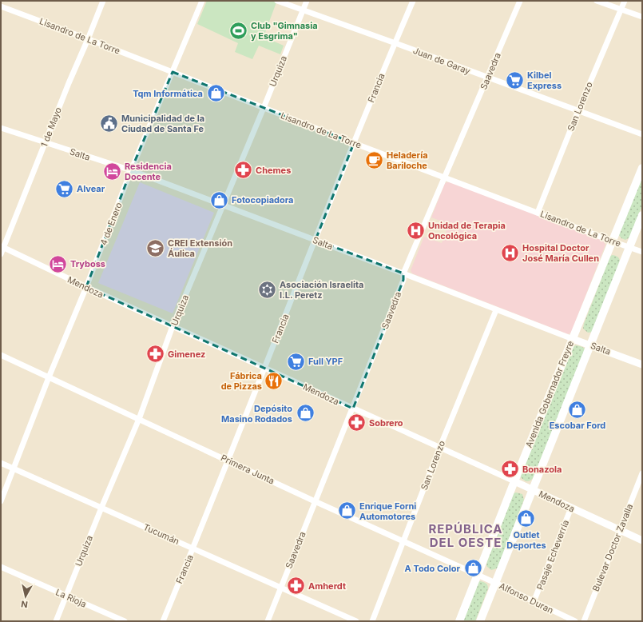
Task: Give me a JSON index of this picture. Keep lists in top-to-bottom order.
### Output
{
  "streets": {
    "main road": ["Avenida Gobernador Freyre"],
    "street": [
      "Lisandro de La Torre",
      "Juan de Garay",
      "Urquiza",
      "Saavedra",
      "Francia",
      "San Lorenzo",
      "1 de Mayo",
      "Salta",
      "4 de Enero",
      "Mendoza",
      "Primera Junta",
      "Tucumán",
      "Bulevar Doctor Zavalla",
      "Pasaje Echeverría",
      "La Rioja",
      "Alfonso Duran"
    ]
  },
  "crossings": [
    ["Lisandro de La Torre", "Urquiza"],
    ["Lisandro de La Torre", "Saavedra"],
    ["Lisandro de La Torre", "Francia"],
    ["Lisandro de La Torre", "San Lorenzo"],
    ["Lisandro de La Torre", "1 de Mayo"],
    ["Lisandro de La Torre", "4 de Enero"],
    ["Lisandro de La Torre", "Avenida Gobernador Freyre"],
    ["Juan de Garay", "Urquiza"],
    ["Juan de Garay", "Saavedra"],
    ["Juan de Garay", "Francia"],
    ["Juan de Garay", "San Lorenzo"],
    ["Urquiza", "Salta"],
    ["Urquiza", "Mendoza"],
    ["Urquiza", "Primera Junta"],
    ["Urquiza", "Tucumán"],
    ["Urquiza", "La Rioja"],
    ["Saavedra", "Salta"],
    ["Saavedra", "Mendoza"],
    ["Saavedra", "Primera Junta"],
    ["Saavedra", "Tucumán"],
    ["Francia", "Salta"],
    ["Francia", "Mendoza"],
    ["Francia", "Primera Junta"],
    ["Francia", "Tucumán"],
    ["San Lorenzo", "Salta"],
    ["San Lorenzo", "Mendoza"],
    ["San Lorenzo", "Primera Junta"],
    ["1 de Mayo", "Salta"],
    ["1 de Mayo", "Mendoza"],
    ["Salta", "4 de Enero"],
    ["Salta", "Avenida Gobernador Freyre"],
    ["4 de Enero", "Mendoza"],
    ["4 de Enero", "Primera Junta"],
    ["4 de Enero", "Tucumán"],
    ["Mendoza", "Avenida Gobernador Freyre"],
    ["Mendoza", "Bulevar Doctor Zavalla"],
    ["Mendoza", "Pasaje Echeverría"],
    ["Avenida Gobernador Freyre", "Primera Junta"],
    ["Primera Junta", "Alfonso Duran"],
    ["Pasaje Echeverría", "Alfonso Duran"]
  ],
  "districts": ["REPÚBLICA DEL OESTE"],
  "places": {
    "sports": ["Club \"Gimnasia y Esgrima\""],
    "supermarket": ["Kilbel Express", "Alvear", "Full YPF"],
    "shop": [
      "Tqm Informática",
      "Fotocopiadora",
      "Escobar Ford",
      "Depósito Masino Rodados",
      "Enrique Forni Automotores",
      "Outlet Deportes",
      "A Todo Color"
    ],
    "public building": ["Municipalidad de la Ciudad de Santa Fe"],
    "cafe": ["Heladería Bariloche"],
    "pharmacy": [
      "Chemes",
      "Gimenez",
      "Sobrero",
      "Bonazola",
      "Amherdt"
    ],
    "hotel": ["Residencia Docente", "Tryboss"],
    "hospital": ["Unidad de Terapia Oncológica", "Hospital Doctor José María Cullen"],
    "school or university": ["CREI Extensión Áulica"],
    "synagogue": ["Asociación Israelita I.L. Peretz"],
    "restaurant": ["Fábrica de Pizzas"]
  },
  "north": "bottom"
}
